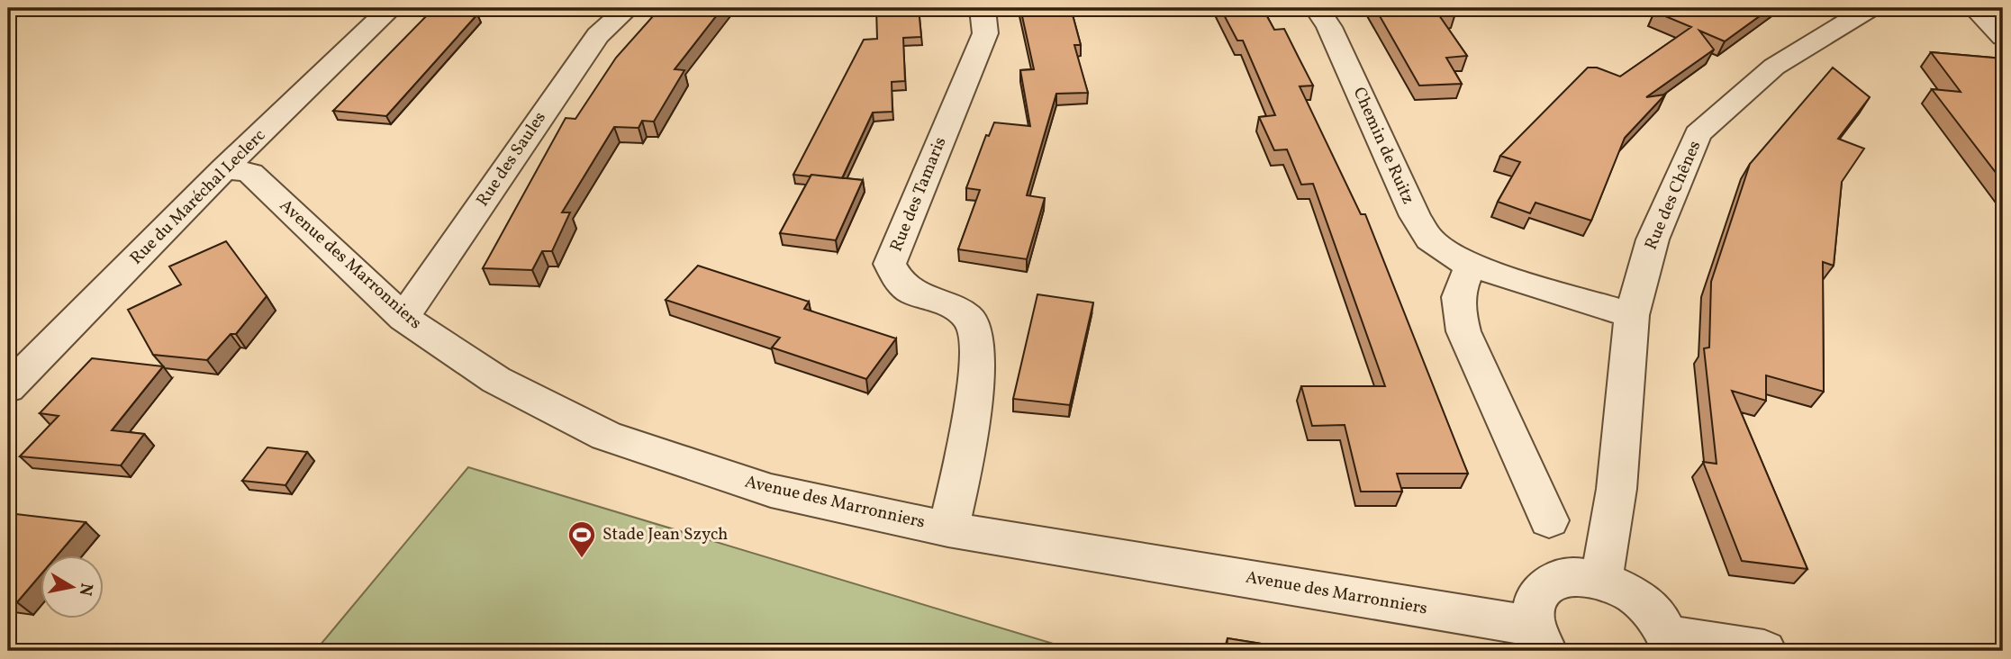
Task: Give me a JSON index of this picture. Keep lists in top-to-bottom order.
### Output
{
  "streets": {
    "street": [
      "Chemin de Ruitz",
      "Rue des Saules",
      "Rue des Tamaris",
      "Rue des Chênes",
      "Rue du Maréchal Leclerc",
      "Avenue des Marronniers"
    ]
  },
  "crossings": [
    ["Chemin de Ruitz", "Rue des Chênes"],
    ["Rue des Saules", "Avenue des Marronniers"],
    ["Rue des Tamaris", "Avenue des Marronniers"],
    ["Rue du Maréchal Leclerc", "Avenue des Marronniers"]
  ],
  "places": {
    "sports": ["Stade Jean Szych"]
  },
  "north": "right"
}
